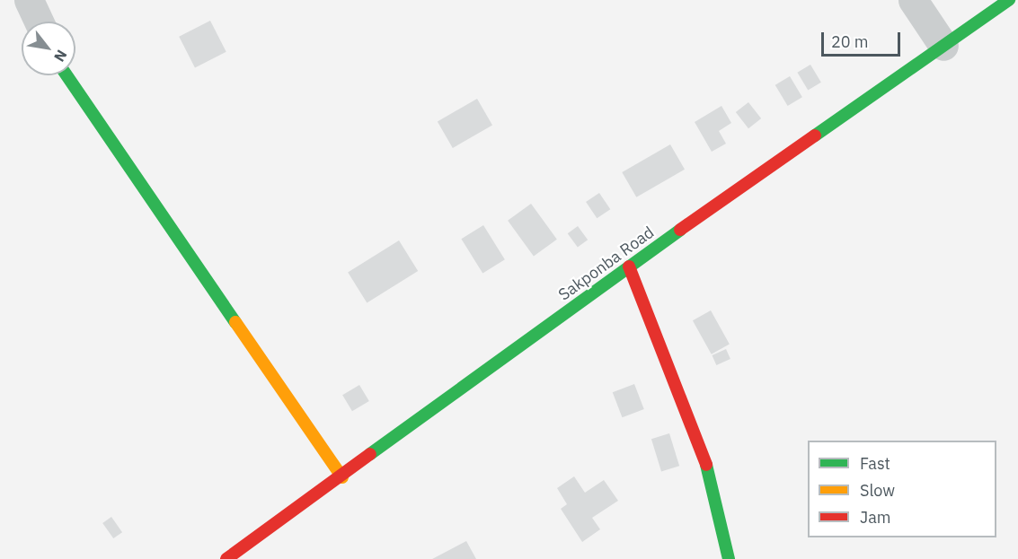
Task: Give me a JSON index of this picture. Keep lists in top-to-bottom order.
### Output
{
  "streets": {
    "main road": ["Sakponba Road"]
  },
  "legend": ["Fast", "Slow", "Jam"],
  "scale_bar": "20 m",
  "north": "bottom right"
}
